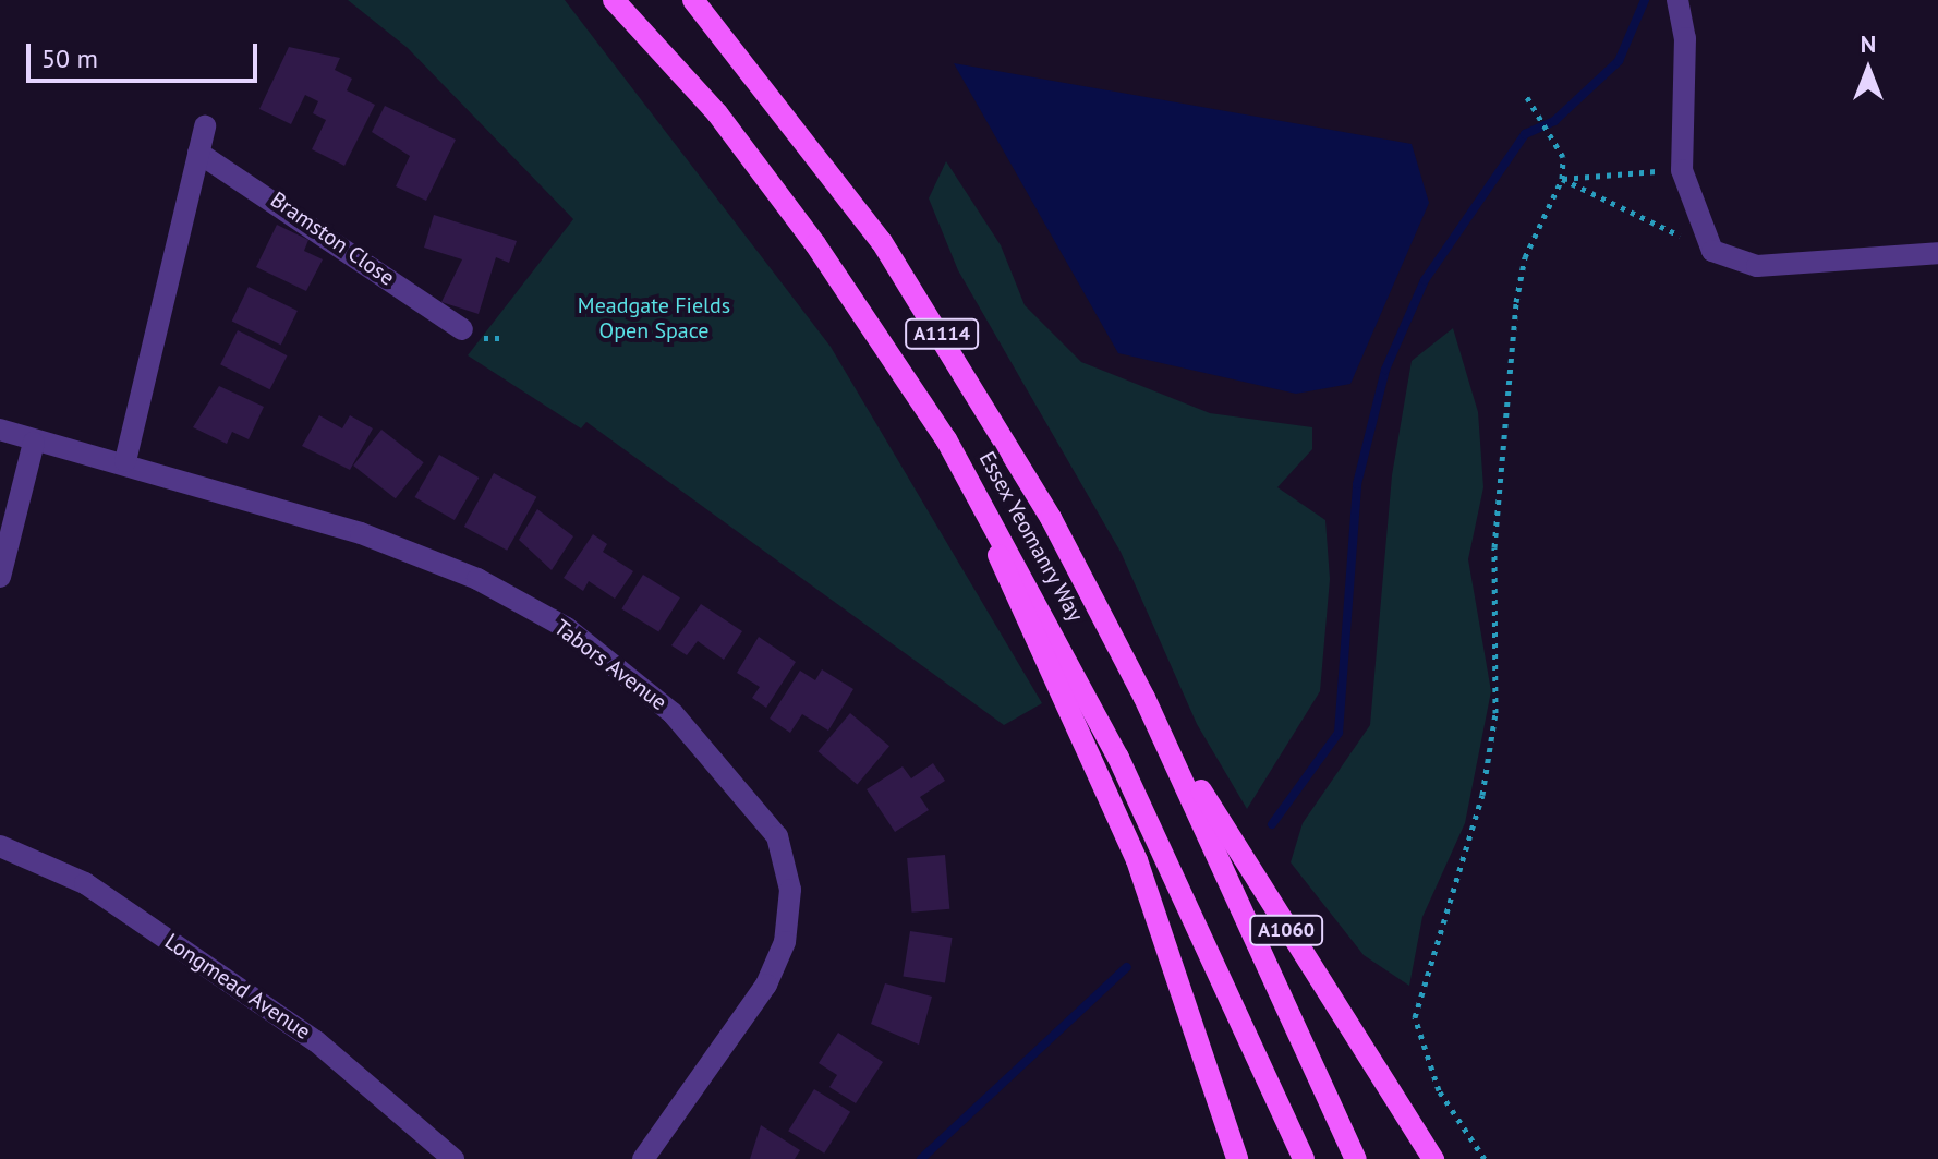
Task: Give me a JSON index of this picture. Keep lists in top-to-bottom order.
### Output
{
  "streets": {
    "main road": ["A1114", "Essex Yeomanry Way", "A1060"],
    "street": ["Bramston Close", "Tabors Avenue", "Longmead Avenue"]
  },
  "crossings": [
    ["A1114", "Essex Yeomanry Way"],
    ["Essex Yeomanry Way", "A1060"]
  ],
  "parks": ["Meadgate Fields Open Space"],
  "scale_bar": "50 m",
  "north": "top"
}
